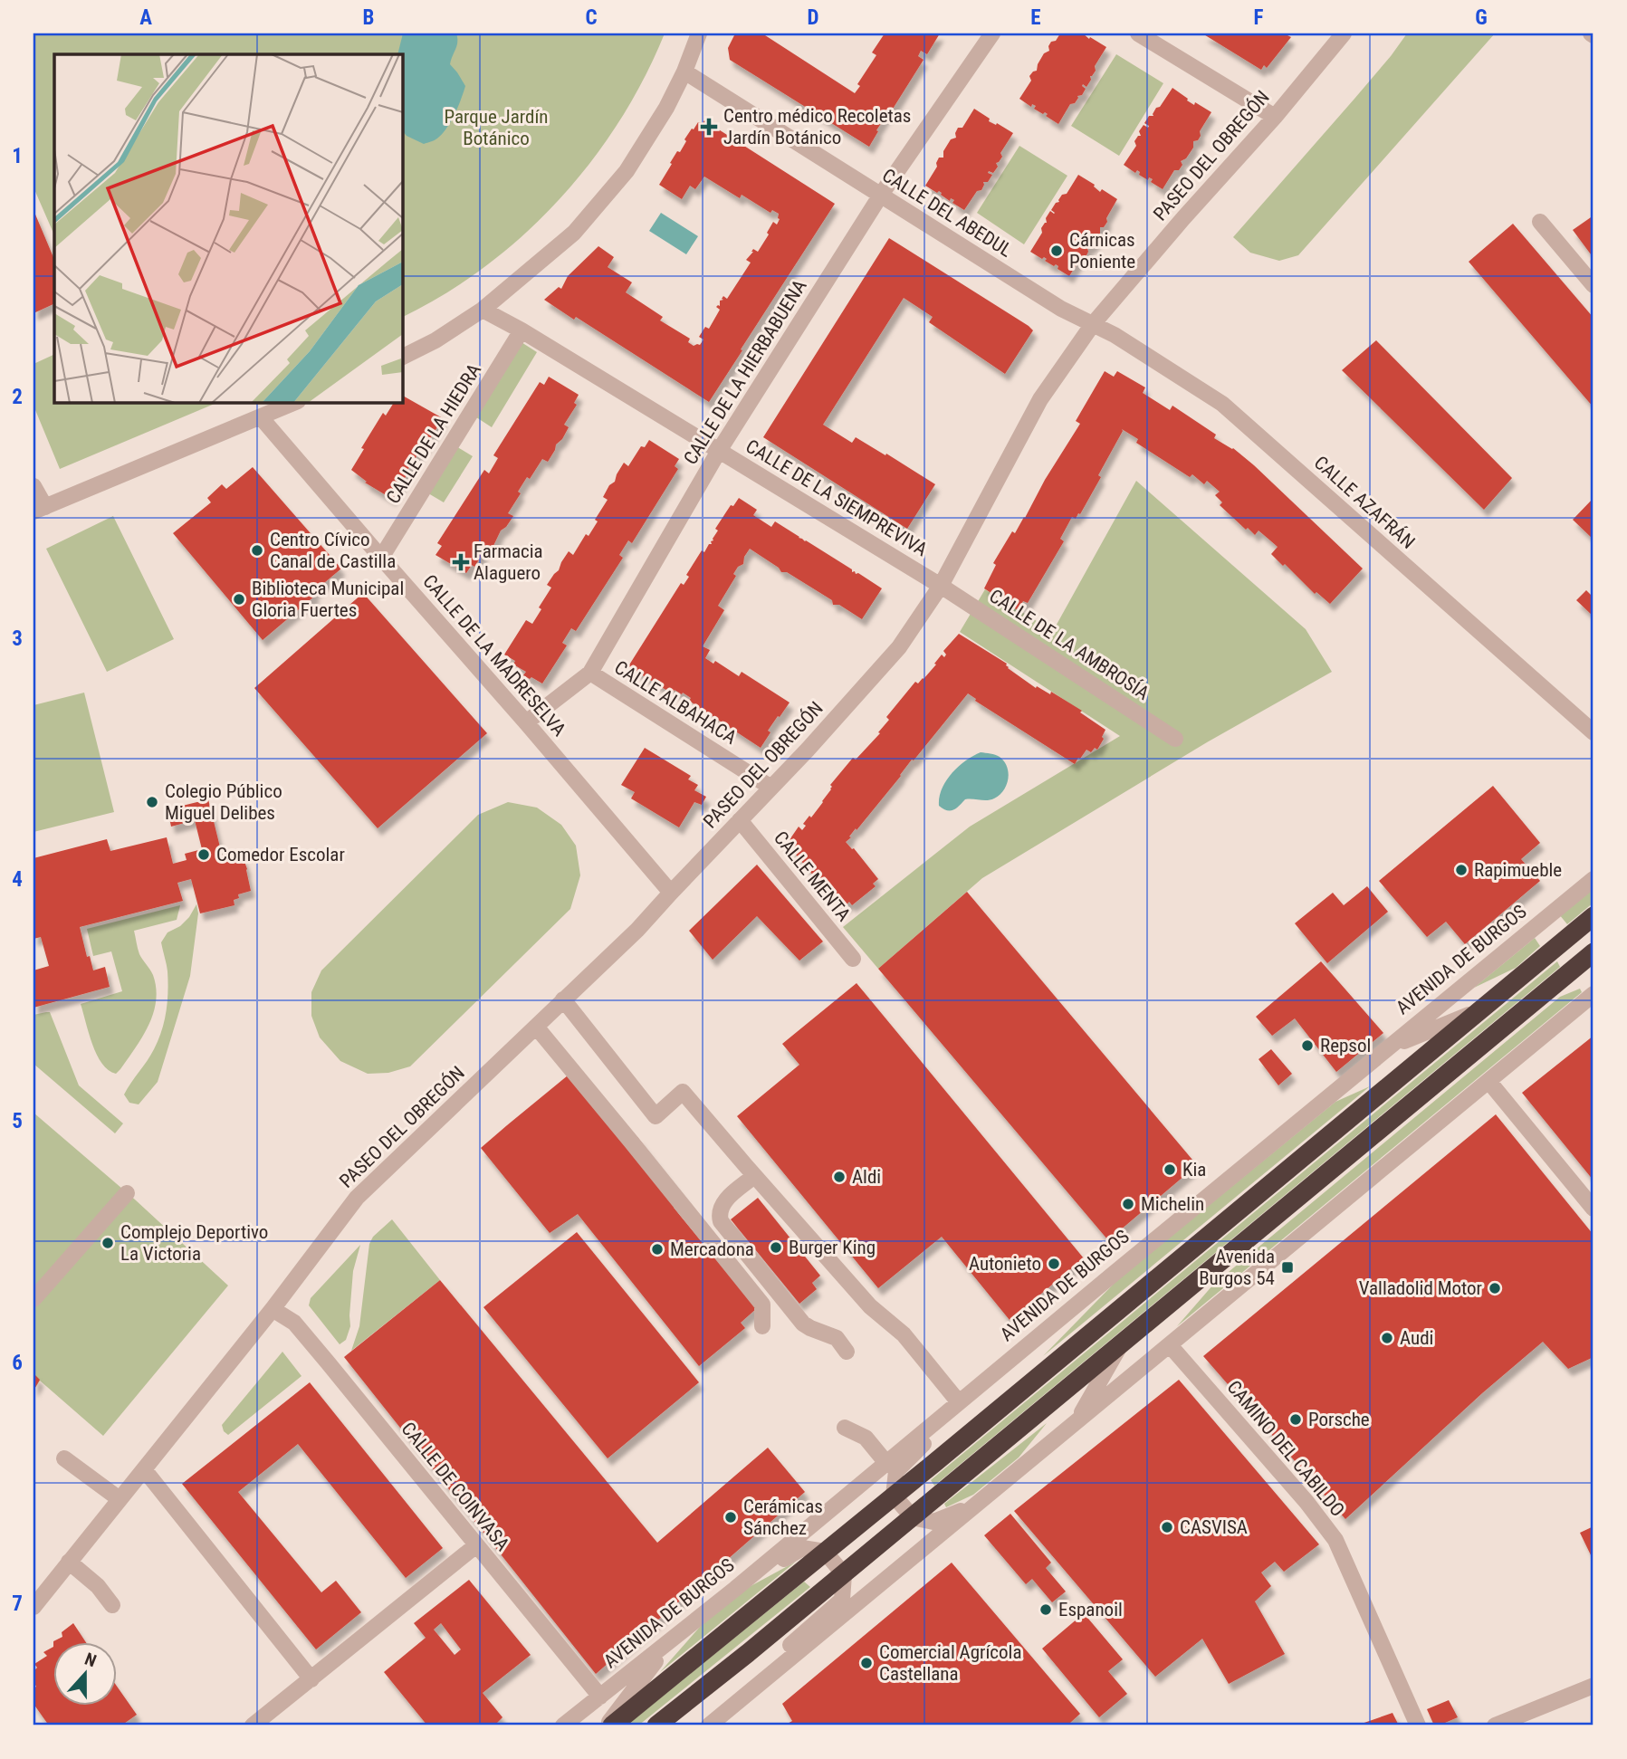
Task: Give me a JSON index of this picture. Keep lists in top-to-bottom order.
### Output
{
  "streets": {
    "street": [
      "PASEO DEL OBREGÓN",
      "CALLE DEL ABEDUL",
      "CALLE DE LA HIERBABUENA",
      "CALLE DE LA HIEDRA",
      "CALLE DE LA SIEMPREVIVA",
      "CALLE AZAFRÁN",
      "CALLE DE LA AMBROSÍA",
      "CALLE DE LA MADRESELVA",
      "CALLE ALBAHACA",
      "CALLE MENTA",
      "AVENIDA DE BURGOS",
      "CAMINO DEL CABILDO",
      "CALLE DE COINVASA"
    ]
  },
  "crossings": [
    ["PASEO DEL OBREGÓN", "CALLE DEL ABEDUL"],
    ["PASEO DEL OBREGÓN", "CALLE DE LA SIEMPREVIVA"],
    ["PASEO DEL OBREGÓN", "CALLE AZAFRÁN"],
    ["PASEO DEL OBREGÓN", "CALLE DE LA AMBROSÍA"],
    ["PASEO DEL OBREGÓN", "CALLE DE LA MADRESELVA"],
    ["PASEO DEL OBREGÓN", "CALLE ALBAHACA"],
    ["PASEO DEL OBREGÓN", "CALLE MENTA"],
    ["PASEO DEL OBREGÓN", "CALLE DE COINVASA"],
    ["CALLE DEL ABEDUL", "CALLE DE LA HIERBABUENA"],
    ["CALLE DEL ABEDUL", "CALLE AZAFRÁN"],
    ["CALLE DE LA HIERBABUENA", "CALLE DE LA SIEMPREVIVA"],
    ["CALLE DE LA HIERBABUENA", "CALLE DE LA MADRESELVA"],
    ["CALLE DE LA HIERBABUENA", "CALLE ALBAHACA"],
    ["CALLE DE LA HIEDRA", "CALLE DE LA SIEMPREVIVA"],
    ["CALLE DE LA HIEDRA", "CALLE DE LA MADRESELVA"],
    ["CALLE DE LA SIEMPREVIVA", "CALLE DE LA AMBROSÍA"],
    ["AVENIDA DE BURGOS", "CALLE DE COINVASA"]
  ],
  "parks": ["Parque Jardín Botánico"],
  "places": {
    "health": ["Centro médico Recoletas Jardín Botánico", "Farmacia Alaguero"],
    "other": [
      "Cárnicas Poniente",
      "Centro Cívico Canal de Castilla",
      "Biblioteca Municipal Gloria Fuertes",
      "Colegio Público Miguel Delibes",
      "Comedor Escolar",
      "Rapimueble",
      "Repsol",
      "Kia",
      "Aldi",
      "Michelin",
      "Complejo Deportivo La Victoria",
      "Burger King",
      "Mercadona",
      "Autonieto",
      "Valladolid Motor",
      "Audi",
      "Porsche",
      "Cerámicas Sánchez",
      "CASVISA",
      "Espanoil",
      "Comercial Agrícola Castellana"
    ],
    "transit": ["Avenida Burgos 54"]
  },
  "north": "top",
  "grid": {
    "columns": [
      "A",
      "B",
      "C",
      "D",
      "E",
      "F",
      "G"
    ],
    "rows": [
      "1",
      "2",
      "3",
      "4",
      "5",
      "6",
      "7"
    ]
  }
}
